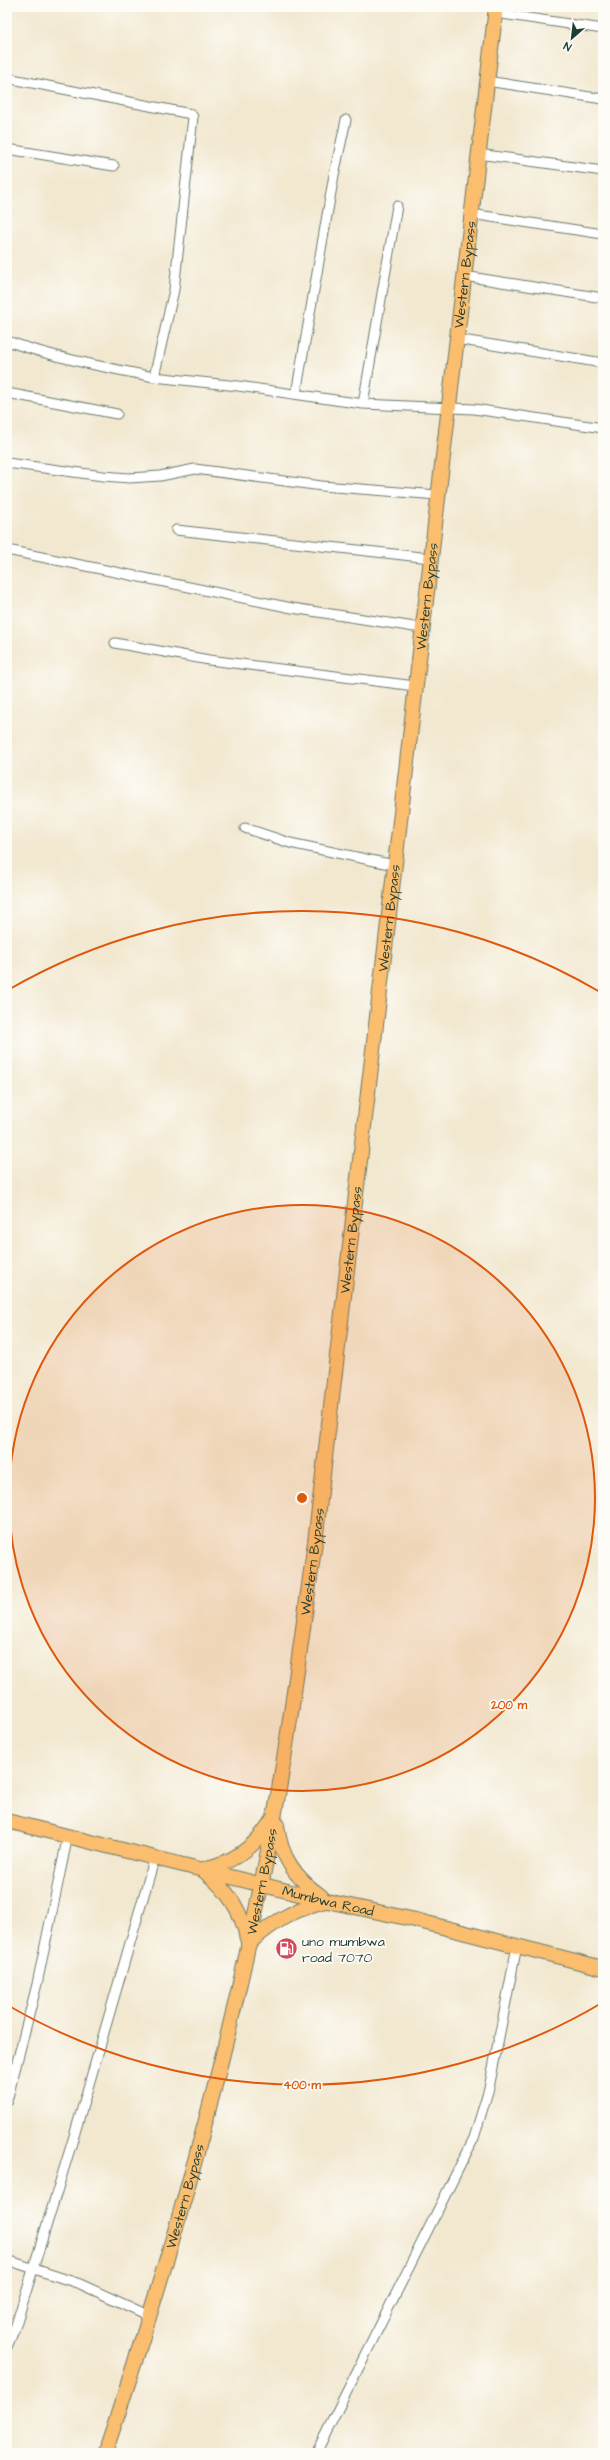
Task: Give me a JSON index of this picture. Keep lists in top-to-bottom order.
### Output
{
  "streets": {
    "main road": ["Western Bypass", "Mumbwa Road"]
  },
  "crossings": [
    ["Western Bypass", "Mumbwa Road"]
  ],
  "places": {
    "fuel station": ["uno mumbwa road 7070"]
  },
  "north": "bottom left",
  "rings": ["200 m", "400 m"]
}
